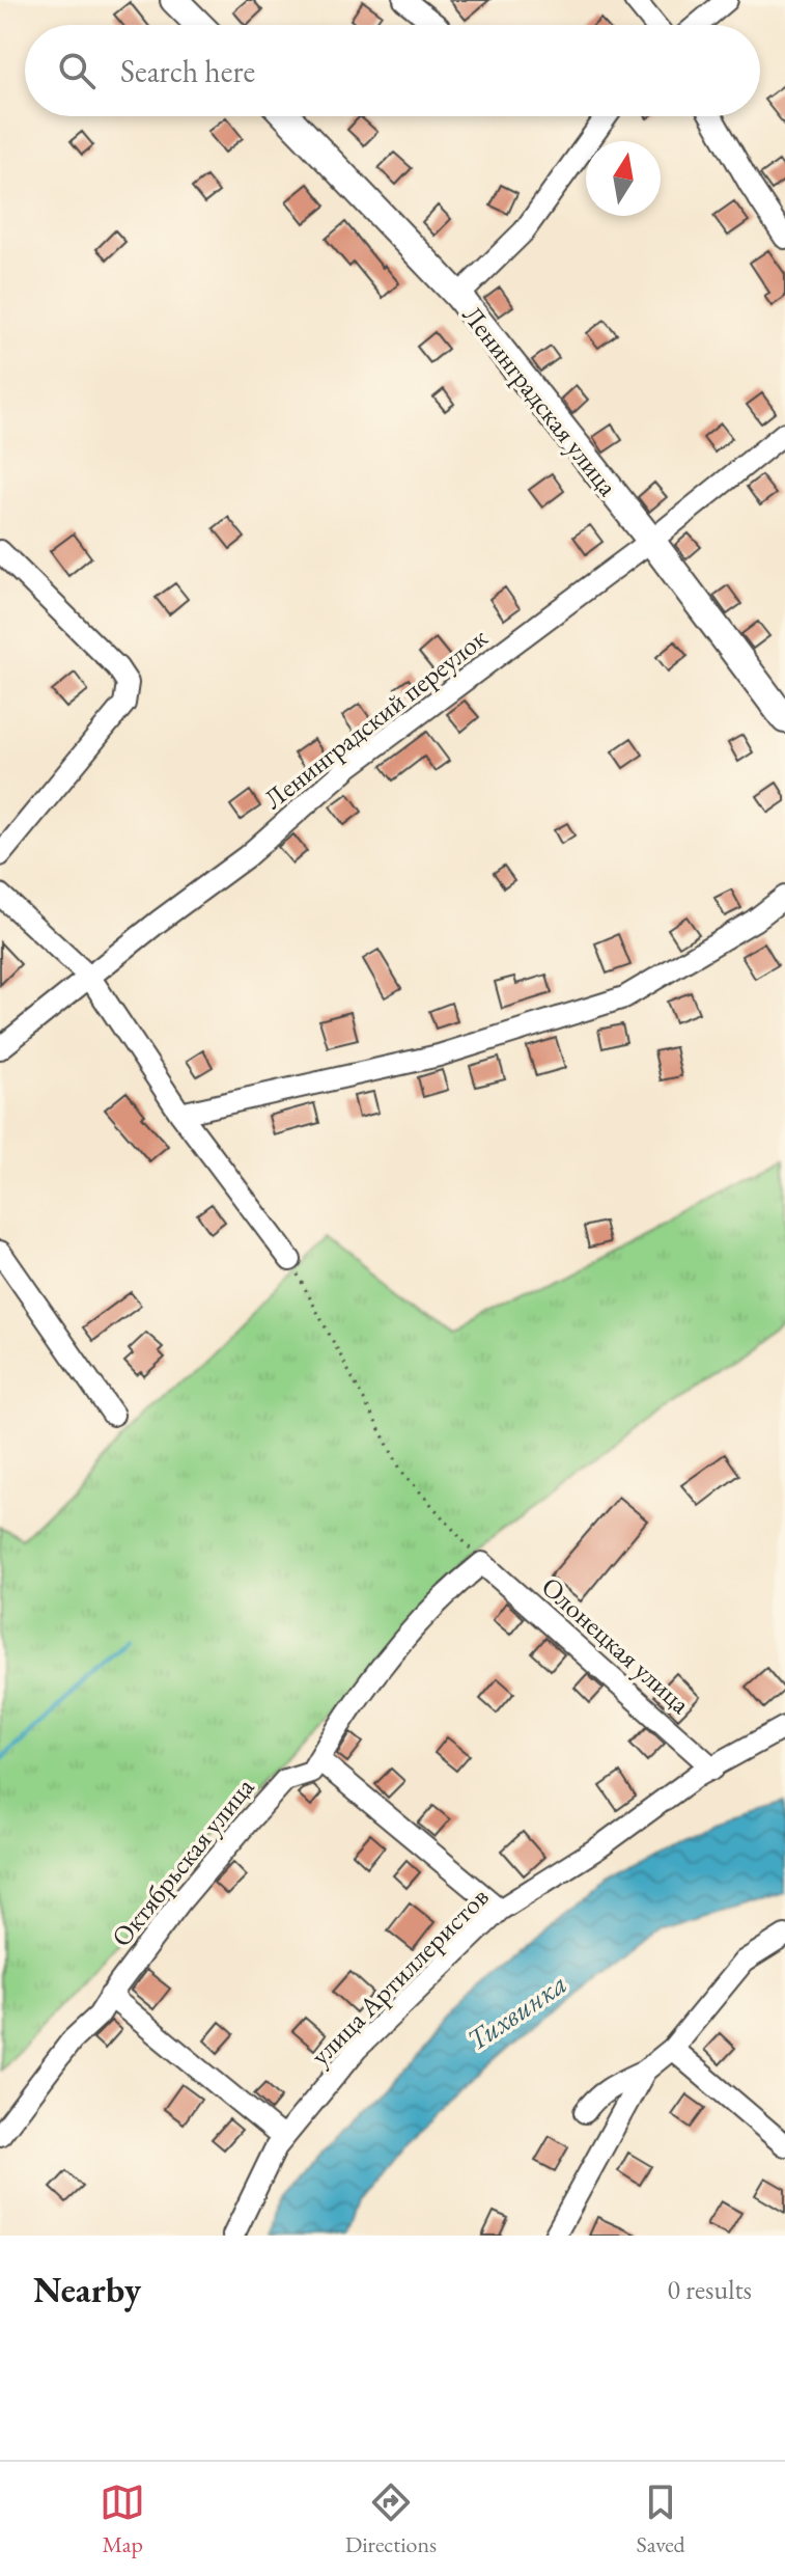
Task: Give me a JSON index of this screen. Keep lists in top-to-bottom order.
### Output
{
  "streets": {
    "main road": ["Ленинградская улица"],
    "street": [
      "Ленинградский переулок",
      "Олонецкая улица",
      "Октябрьская улица",
      "улица Артиллеристов"
    ]
  },
  "crossings": [
    ["Ленинградская улица", "Ленинградский переулок"],
    ["Олонецкая улица", "Октябрьская улица"],
    ["Олонецкая улица", "улица Артиллеристов"]
  ],
  "water": ["Тихвинка"],
  "north": "top",
  "page": {
    "search": "Search here",
    "heading": ["Nearby", "0 results"],
    "nav": ["Map", "Directions", "Saved"]
  }
}
